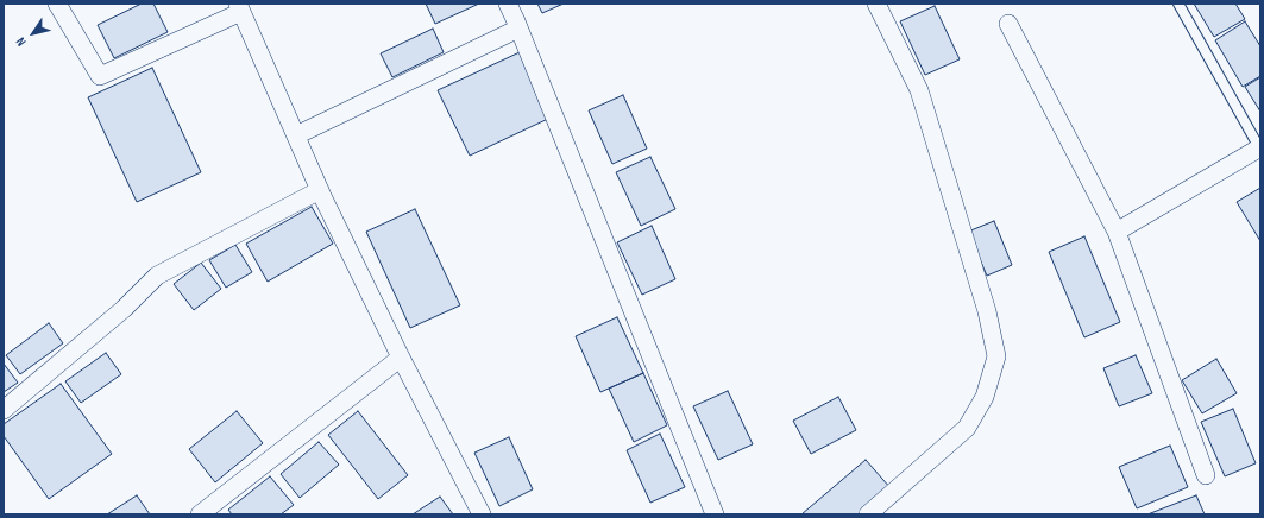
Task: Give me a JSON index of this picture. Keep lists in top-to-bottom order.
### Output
{
  "north": "bottom left"
}
